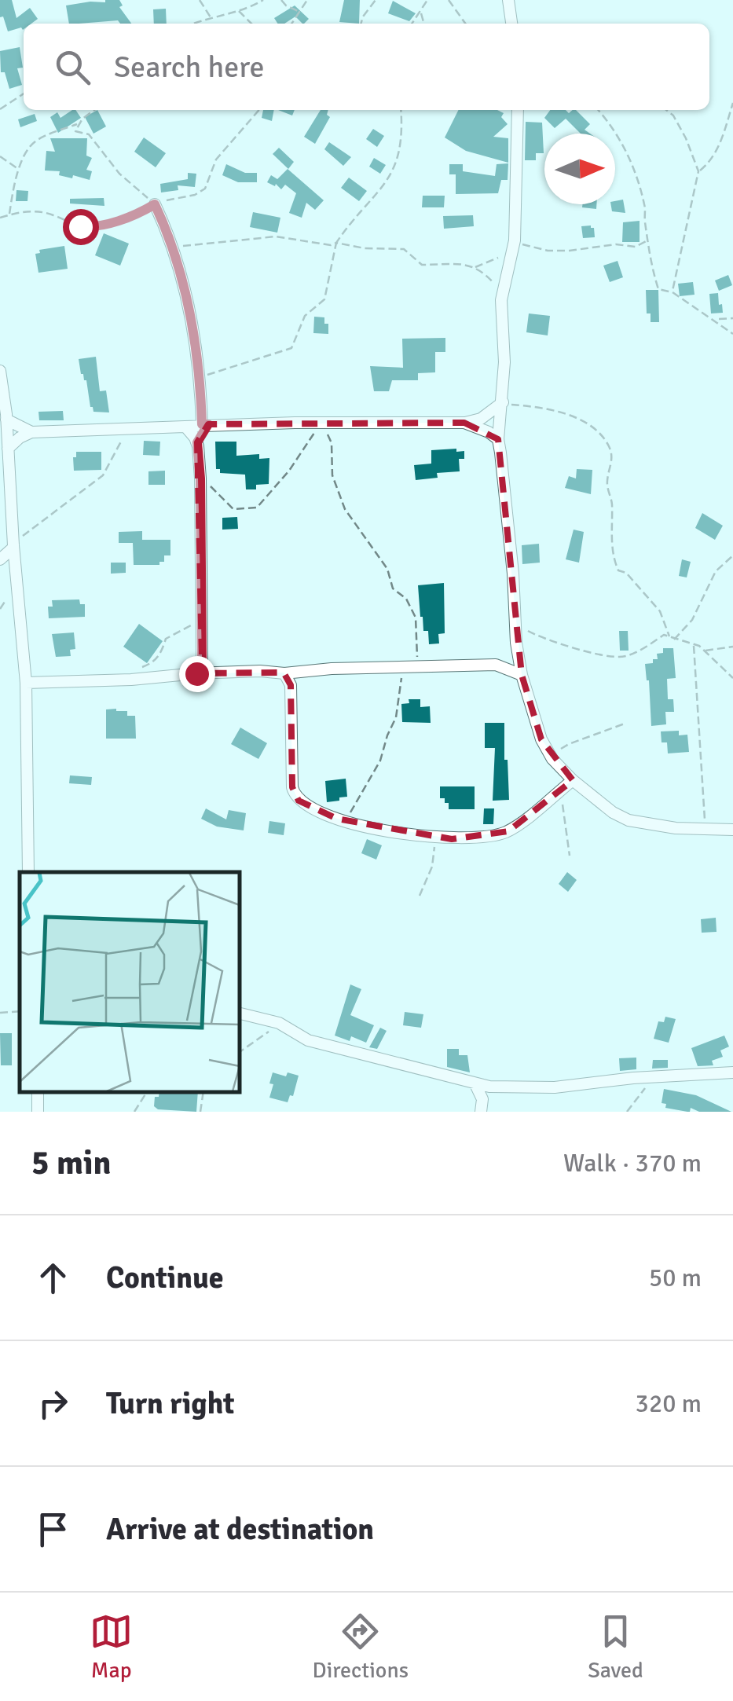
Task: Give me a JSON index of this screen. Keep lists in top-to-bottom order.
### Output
{
  "north": "right",
  "page": {
    "search": "Search here",
    "heading": ["5 min", "Walk · 370 m"],
    "list": [
      ["Continue", "50 m"],
      ["Turn right", "320 m"],
      "Arrive at destination"
    ],
    "nav": ["Map", "Directions", "Saved"]
  }
}
